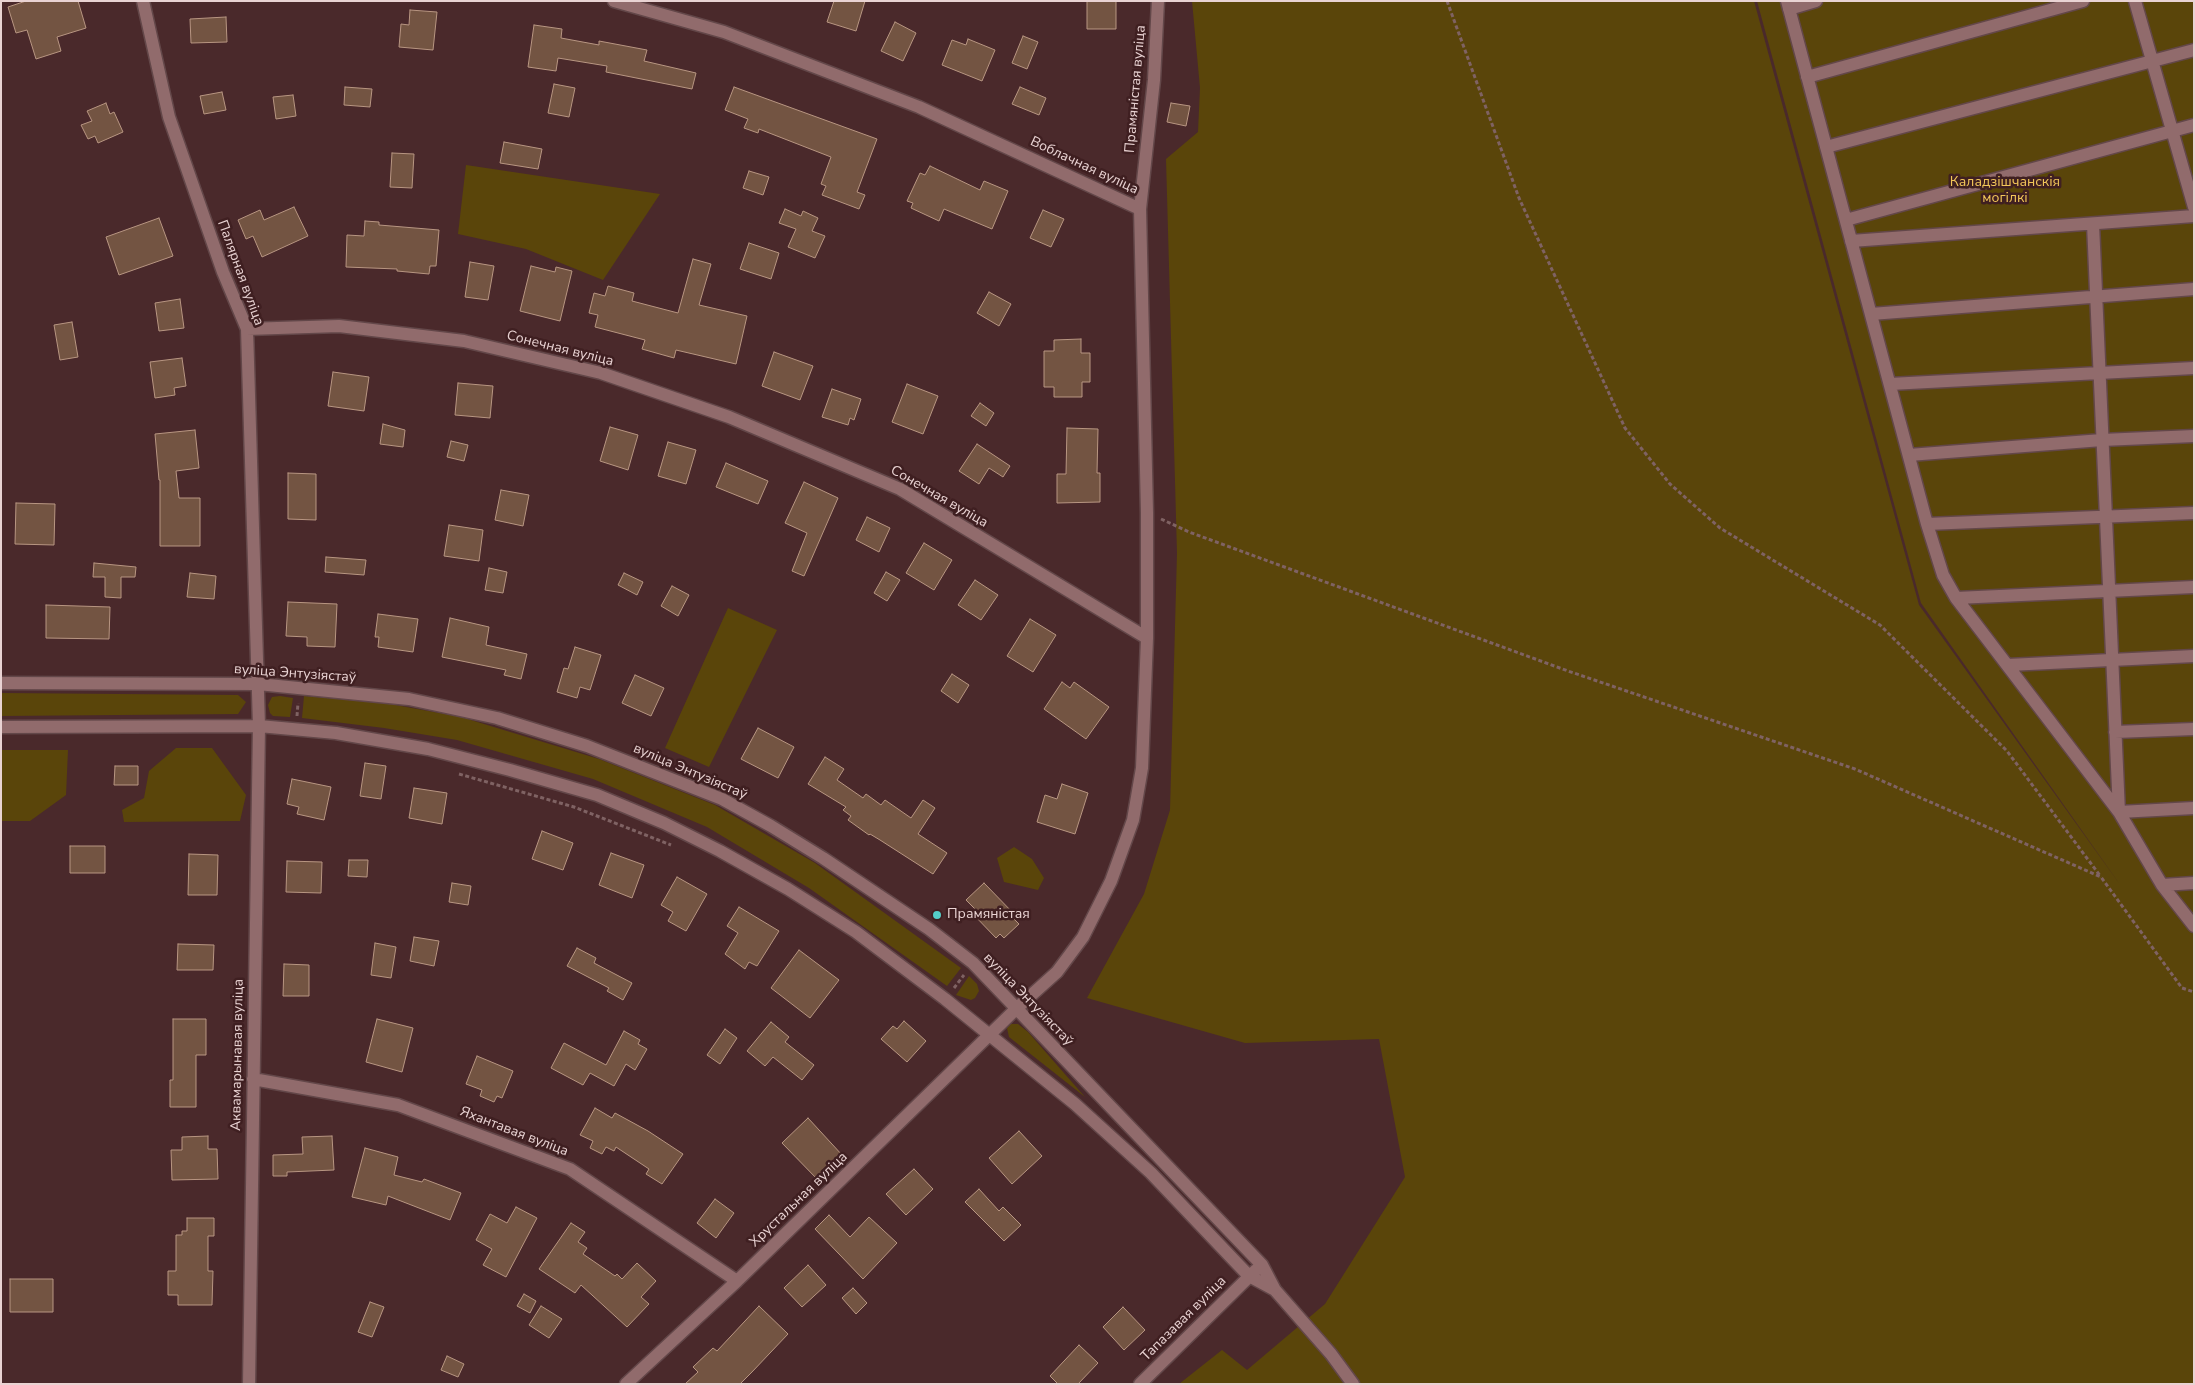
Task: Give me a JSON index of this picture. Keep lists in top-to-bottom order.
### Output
{
  "streets": {
    "street": [
      "Прамяністая вуліца",
      "Воблачная вуліца",
      "Палярная вуліца",
      "Сонечная вуліца",
      "вуліца Энтузіястаў",
      "Аквамарынавая вуліца",
      "Яхантавая вуліца",
      "Хрустальная вуліца",
      "Тапазавая вуліца"
    ]
  },
  "crossings": [
    ["Прамяністая вуліца", "Воблачная вуліца"],
    ["Воблачная вуліца", "Сонечная вуліца"],
    ["Палярная вуліца", "Сонечная вуліца"],
    ["Палярная вуліца", "вуліца Энтузіястаў"],
    ["Палярная вуліца", "Аквамарынавая вуліца"],
    ["вуліца Энтузіястаў", "Хрустальная вуліца"],
    ["вуліца Энтузіястаў", "Тапазавая вуліца"],
    ["Аквамарынавая вуліца", "Яхантавая вуліца"],
    ["Яхантавая вуліца", "Хрустальная вуліца"]
  ],
  "parks": ["Каладзішчанскія могілкі"],
  "places": ["Прамяністая"]
}
